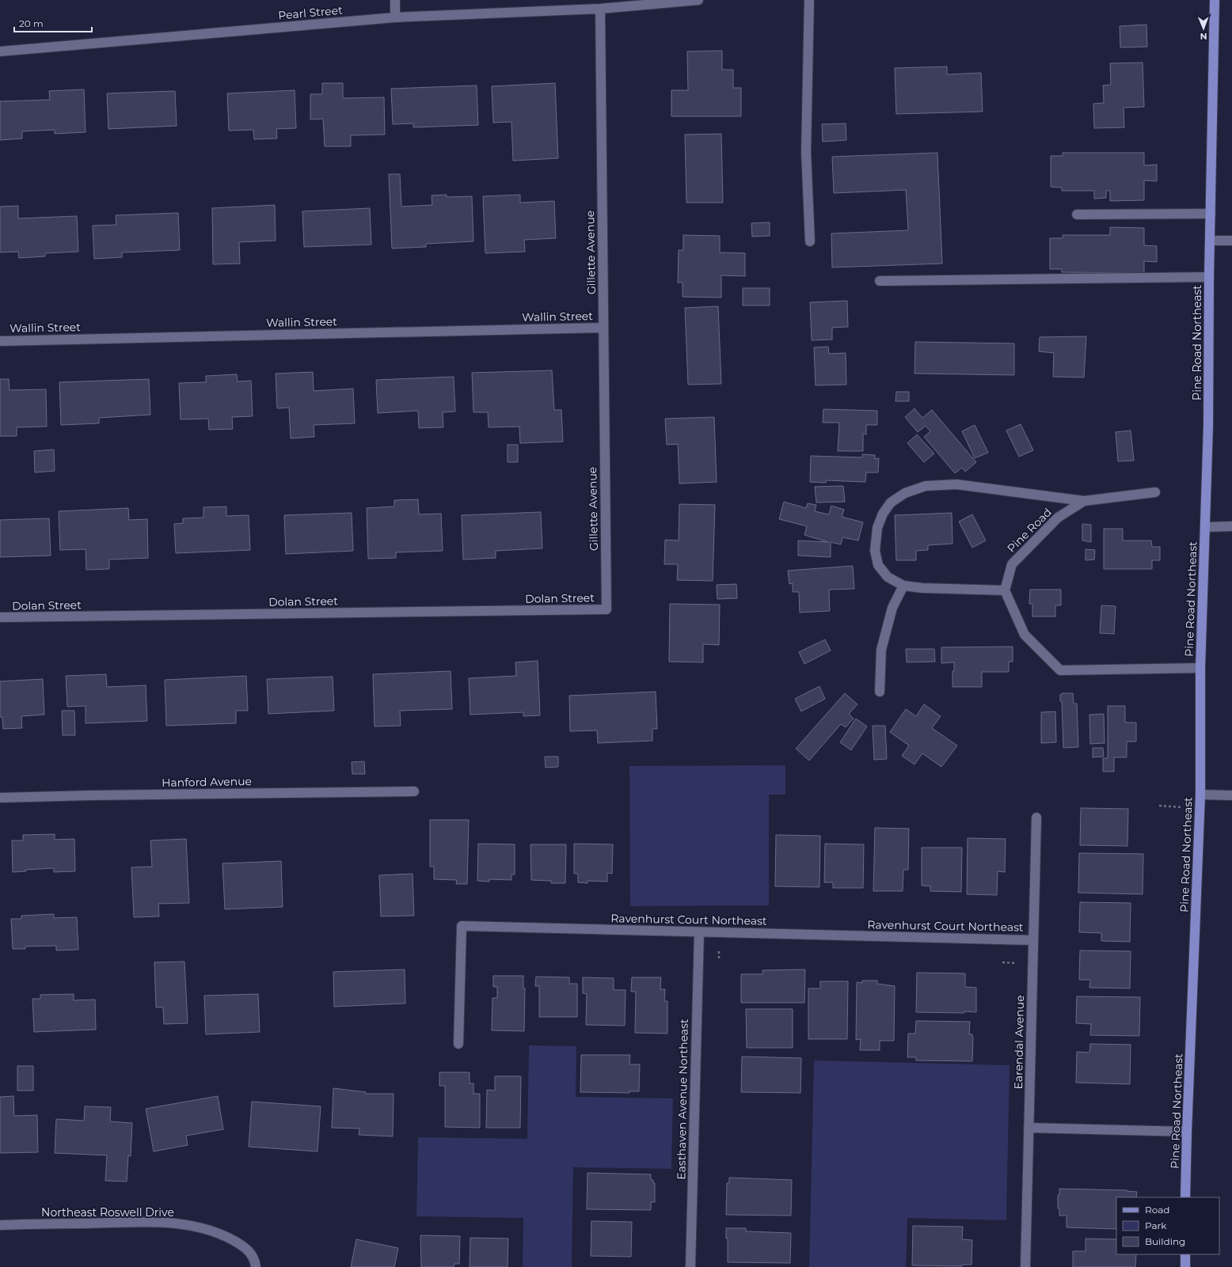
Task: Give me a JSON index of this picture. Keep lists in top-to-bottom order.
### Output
{
  "streets": {
    "main road": ["Pine Road Northeast"],
    "street": [
      "Pearl Street",
      "Gillette Avenue",
      "Wallin Street",
      "Pine Road",
      "Dolan Street",
      "Hanford Avenue",
      "Ravenhurst Court Northeast",
      "Earendal Avenue",
      "Easthaven Avenue Northeast",
      "Northeast Roswell Drive"
    ]
  },
  "crossings": [
    ["Pearl Street", "Gillette Avenue"],
    ["Gillette Avenue", "Wallin Street"],
    ["Gillette Avenue", "Dolan Street"],
    ["Ravenhurst Court Northeast", "Earendal Avenue"],
    ["Ravenhurst Court Northeast", "Easthaven Avenue Northeast"]
  ],
  "legend": ["Road", "Park", "Building"],
  "scale_bar": "20 m",
  "north": "bottom"
}
